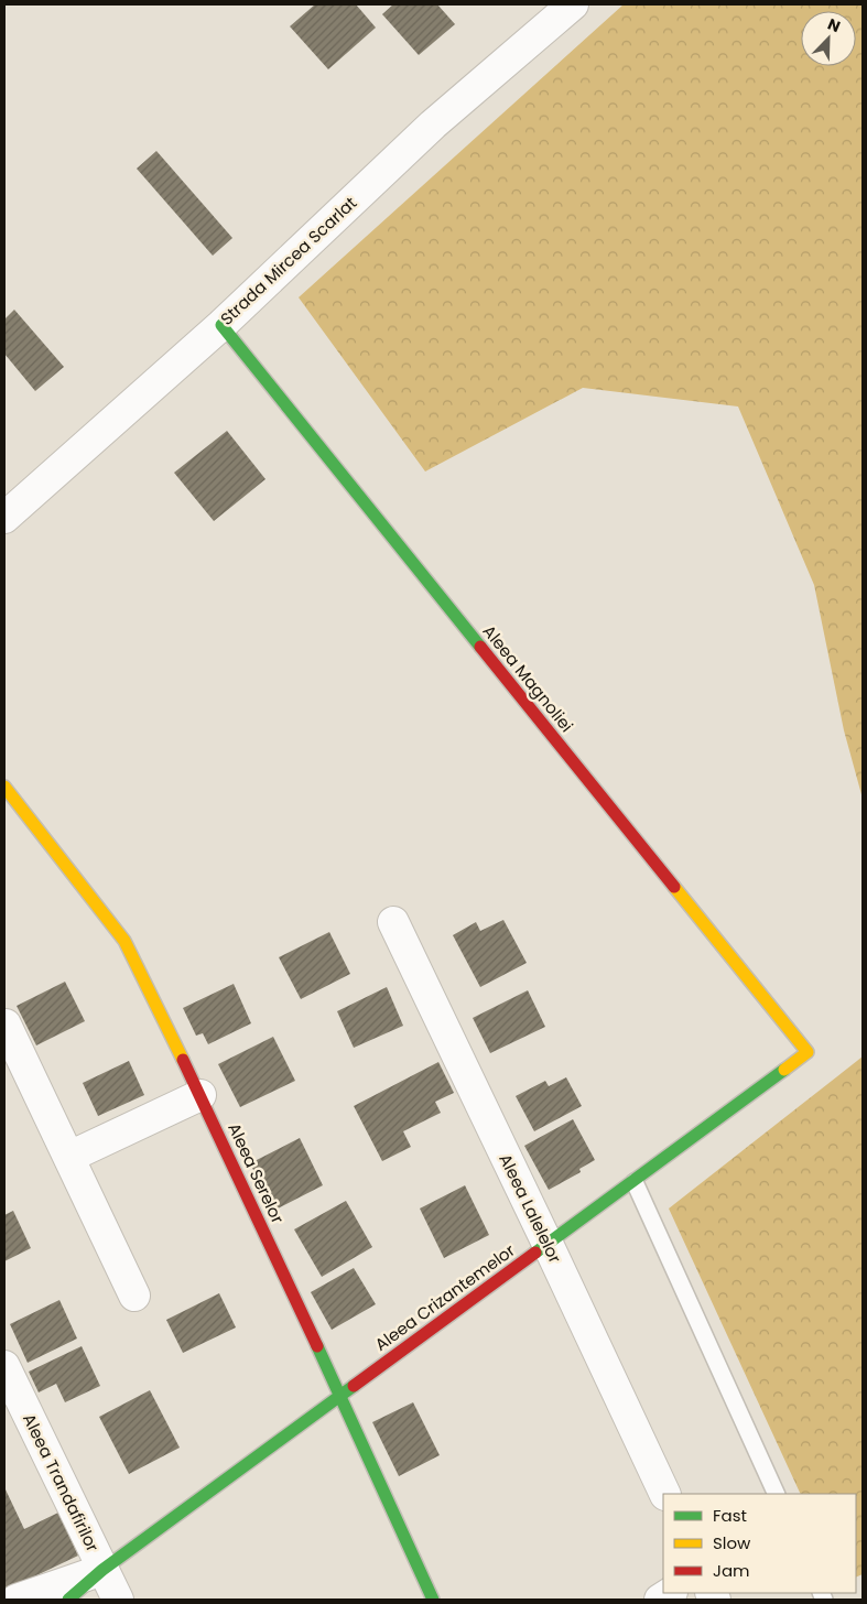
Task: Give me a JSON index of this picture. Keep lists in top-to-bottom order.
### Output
{
  "streets": {
    "street": [
      "Strada Mircea Scarlat",
      "Aleea Magnoliei",
      "Aleea Serelor",
      "Aleea Lalelelor",
      "Aleea Crizantemelor",
      "Aleea Trandafirilor"
    ]
  },
  "crossings": [
    ["Strada Mircea Scarlat", "Aleea Magnoliei"],
    ["Aleea Magnoliei", "Aleea Crizantemelor"],
    ["Aleea Serelor", "Aleea Crizantemelor"],
    ["Aleea Lalelelor", "Aleea Crizantemelor"],
    ["Aleea Crizantemelor", "Aleea Trandafirilor"]
  ],
  "legend": ["Fast", "Slow", "Jam"],
  "north": "top right"
}
